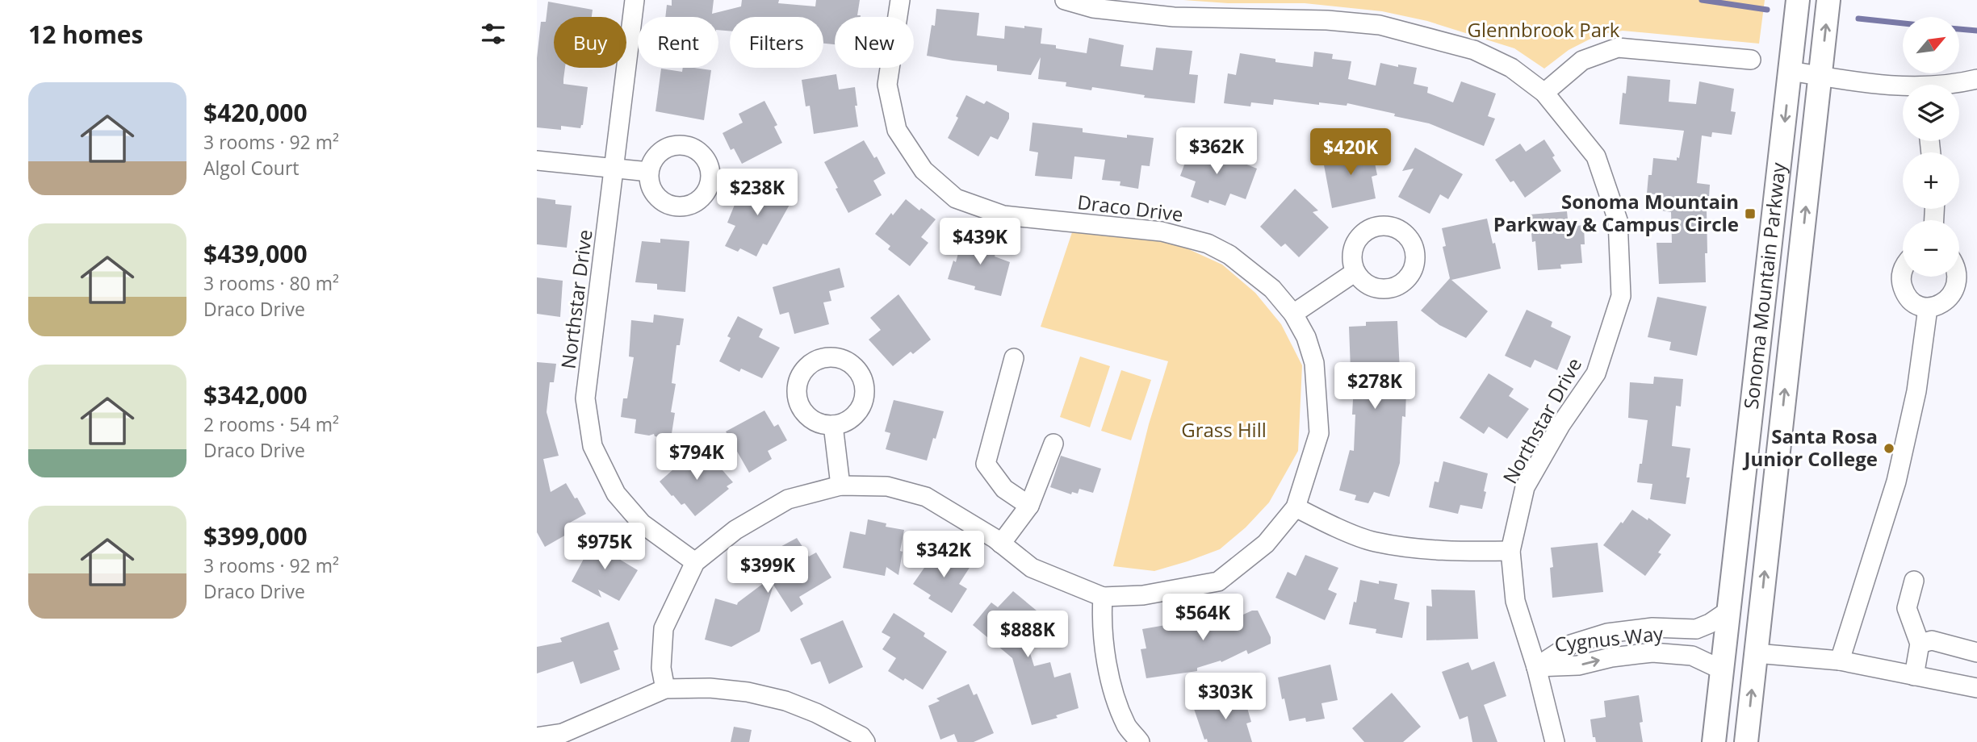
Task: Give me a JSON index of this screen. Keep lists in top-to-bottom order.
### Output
{
  "streets": {
    "main road": ["Sonoma Mountain Parkway"],
    "street": ["Draco Drive", "Northstar Drive", "Cygnus Way"]
  },
  "crossings": [
    ["Draco Drive", "Northstar Drive"],
    ["Sonoma Mountain Parkway", "Cygnus Way"],
    ["Northstar Drive", "Cygnus Way"]
  ],
  "parks": ["Glennbrook Park", "Grass Hill"],
  "places": {
    "transit": ["Sonoma Mountain Parkway & Campus Circle"],
    "other": ["Santa Rosa Junior College"]
  },
  "north": "top right",
  "page": {
    "heading": "12 homes",
    "map_buttons": ["+", "−"],
    "chip": [
      "Buy",
      "Rent",
      "Filters",
      "New"
    ],
    "list": [
      {
        "name": "$420,000",
        "note": "3 rooms · 92 m² · Algol Court"
      },
      {
        "name": "$439,000",
        "note": "3 rooms · 80 m² · Draco Drive"
      },
      {
        "name": "$342,000",
        "note": "2 rooms · 54 m² · Draco Drive"
      },
      {
        "name": "$399,000",
        "note": "3 rooms · 92 m² · Draco Drive"
      }
    ],
    "price": [
      "$362K",
      "$420K",
      "$238K",
      "$439K",
      "$278K",
      "$794K",
      "$975K",
      "$342K",
      "$399K",
      "$564K",
      "$888K",
      "$303K"
    ]
  }
}
